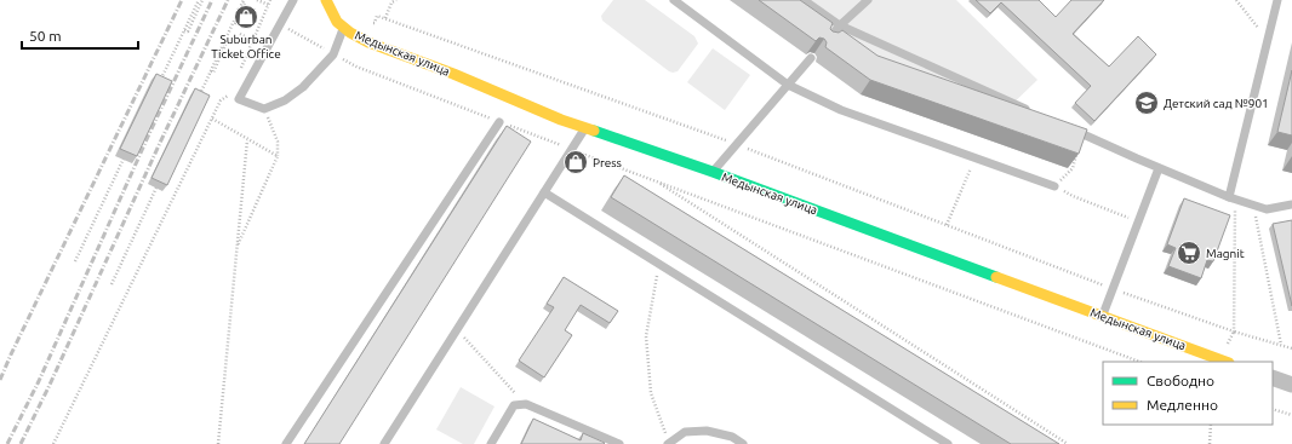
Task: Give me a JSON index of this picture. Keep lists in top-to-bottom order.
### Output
{
  "streets": {
    "street": ["Медынская улица"]
  },
  "places": {
    "shop": ["Suburban Ticket Office", "Press"],
    "school or university": ["Детский сад №901"],
    "supermarket": ["Magnit"]
  },
  "legend": ["Свободно", "Медленно"],
  "scale_bar": "50 m"
}
